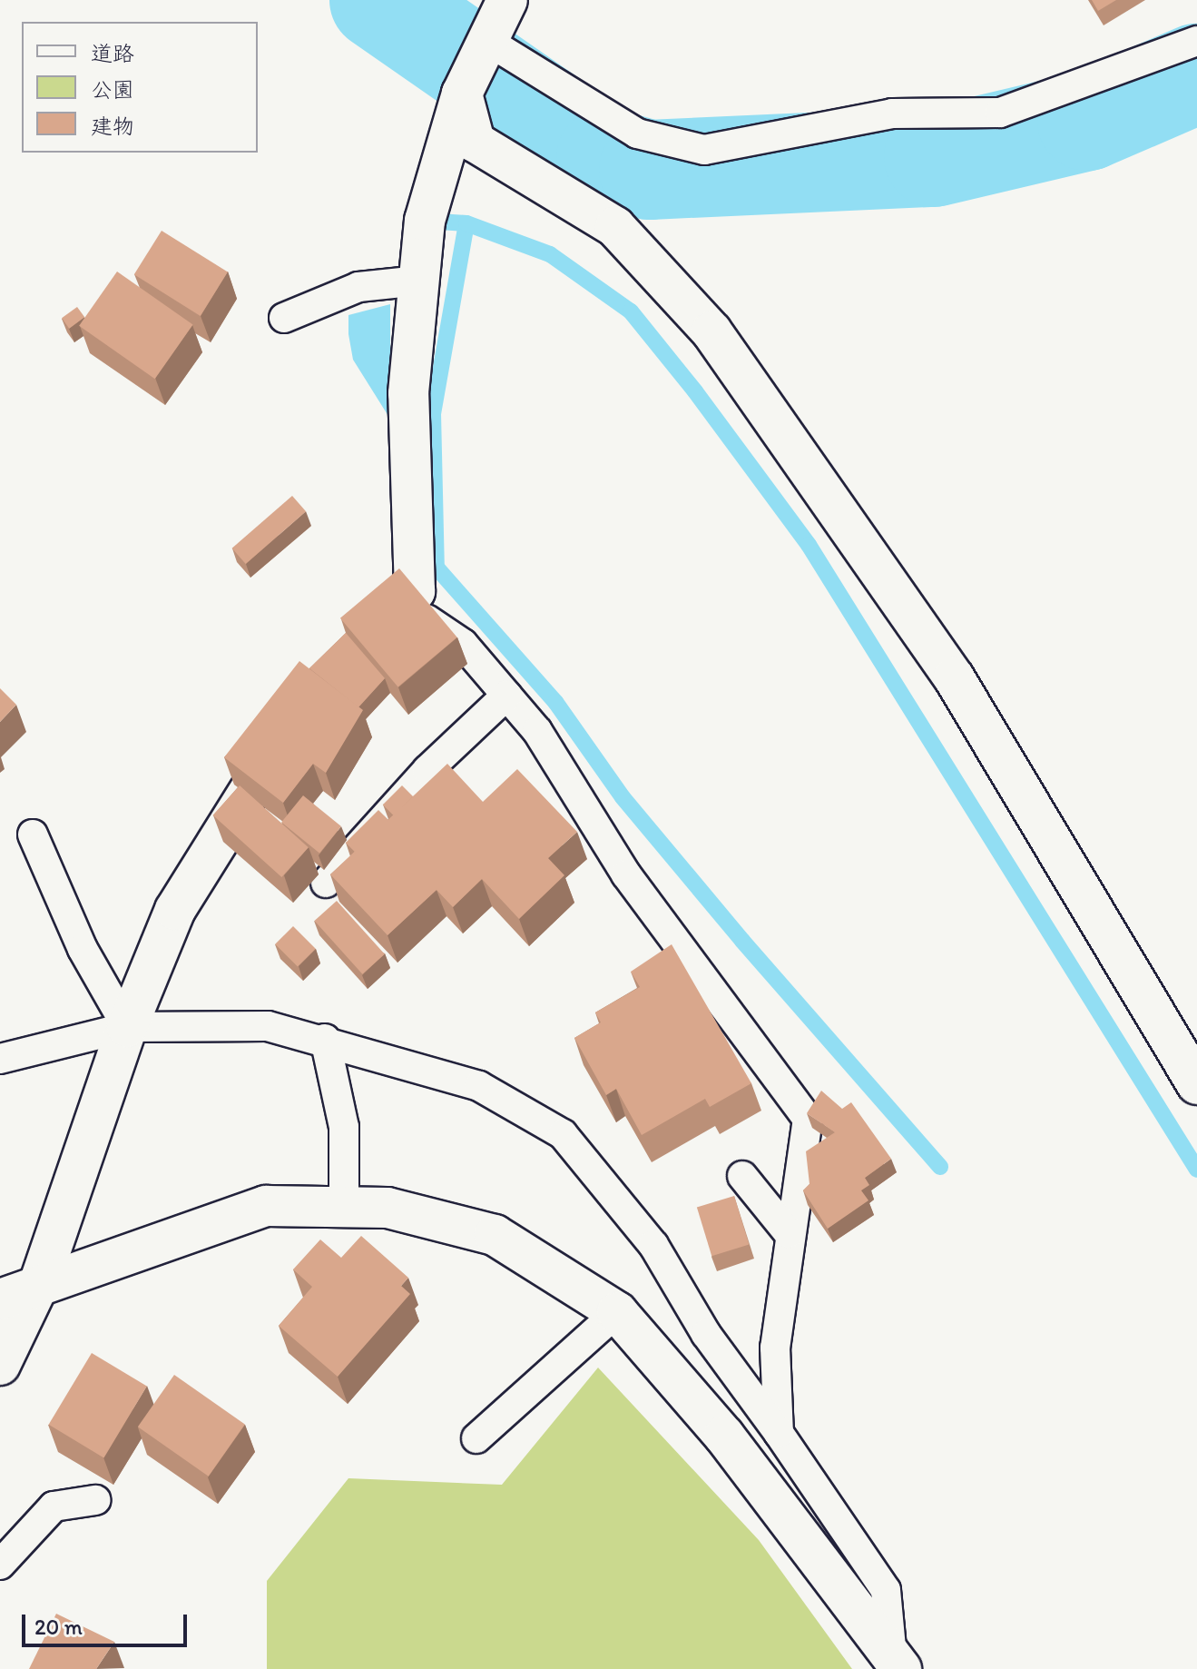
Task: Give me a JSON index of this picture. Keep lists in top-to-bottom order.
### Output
{
  "legend": ["道路", "公園", "建物"],
  "scale_bar": "20 m"
}
